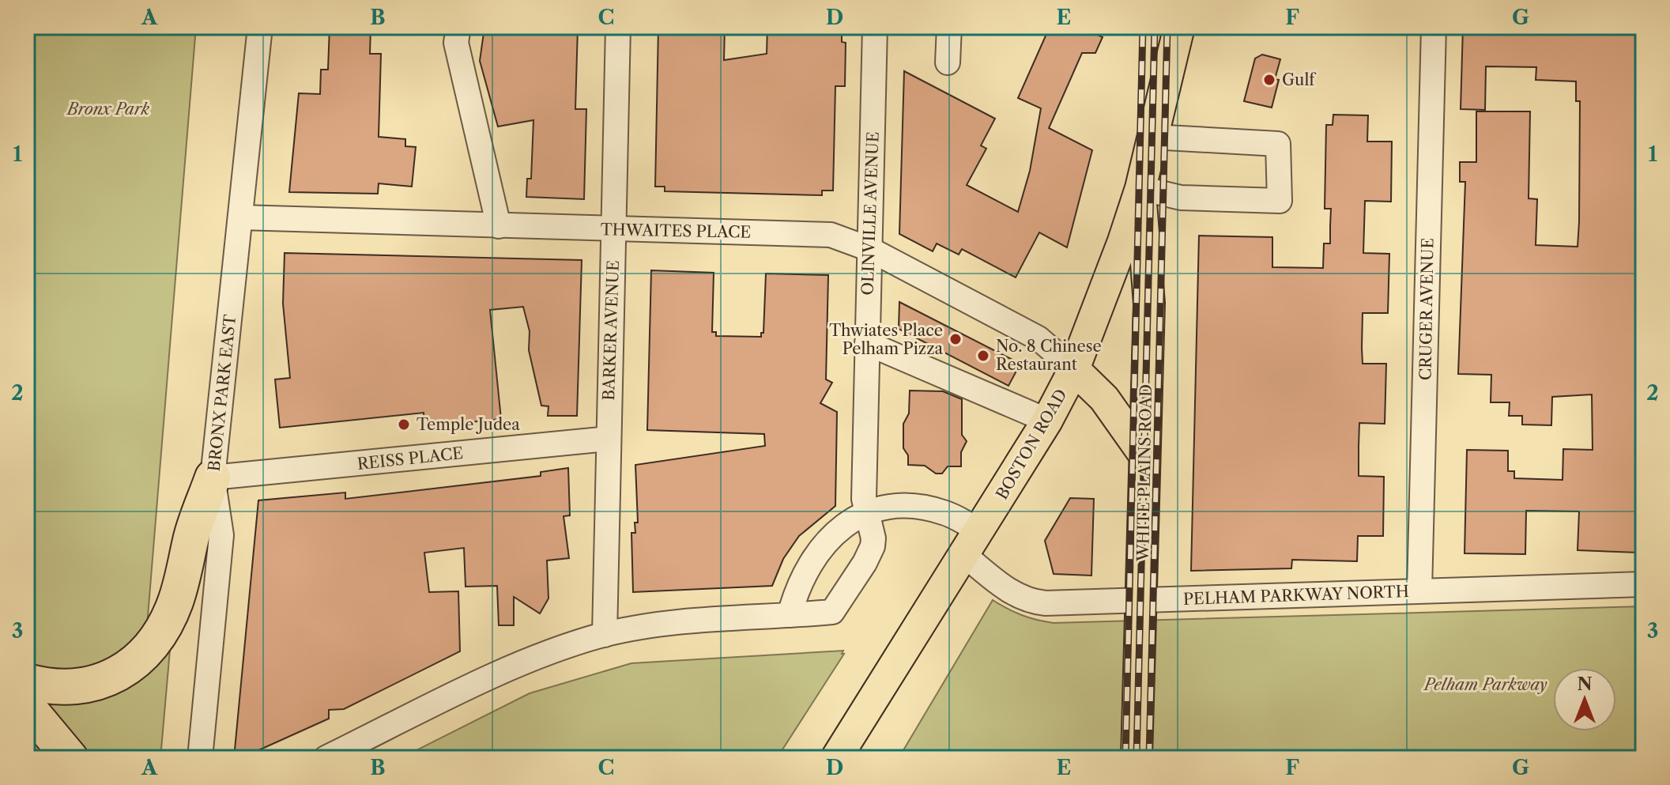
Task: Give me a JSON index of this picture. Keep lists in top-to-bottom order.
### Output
{
  "streets": {
    "main road": ["BOSTON ROAD", "WHITE PLAINS ROAD"],
    "street": [
      "OLINVILLE AVENUE",
      "THWAITES PLACE",
      "CRUGER AVENUE",
      "BARKER AVENUE",
      "BRONX PARK EAST",
      "REISS PLACE",
      "PELHAM PARKWAY NORTH"
    ]
  },
  "crossings": [
    ["OLINVILLE AVENUE", "THWAITES PLACE"],
    ["OLINVILLE AVENUE", "PELHAM PARKWAY NORTH"],
    ["THWAITES PLACE", "BARKER AVENUE"],
    ["THWAITES PLACE", "BRONX PARK EAST"],
    ["THWAITES PLACE", "BOSTON ROAD"],
    ["CRUGER AVENUE", "PELHAM PARKWAY NORTH"],
    ["BARKER AVENUE", "REISS PLACE"],
    ["BRONX PARK EAST", "REISS PLACE"],
    ["BOSTON ROAD", "WHITE PLAINS ROAD"],
    ["BOSTON ROAD", "PELHAM PARKWAY NORTH"],
    ["WHITE PLAINS ROAD", "PELHAM PARKWAY NORTH"]
  ],
  "parks": ["Bronx Park", "Pelham Parkway"],
  "places": [
    "Gulf",
    "Thwiates Place Pelham Pizza",
    "No. 8 Chinese Restaurant",
    "Temple Judea"
  ],
  "north": "top",
  "grid": {
    "columns": [
      "A",
      "B",
      "C",
      "D",
      "E",
      "F",
      "G"
    ],
    "rows": ["1", "2", "3"]
  }
}
